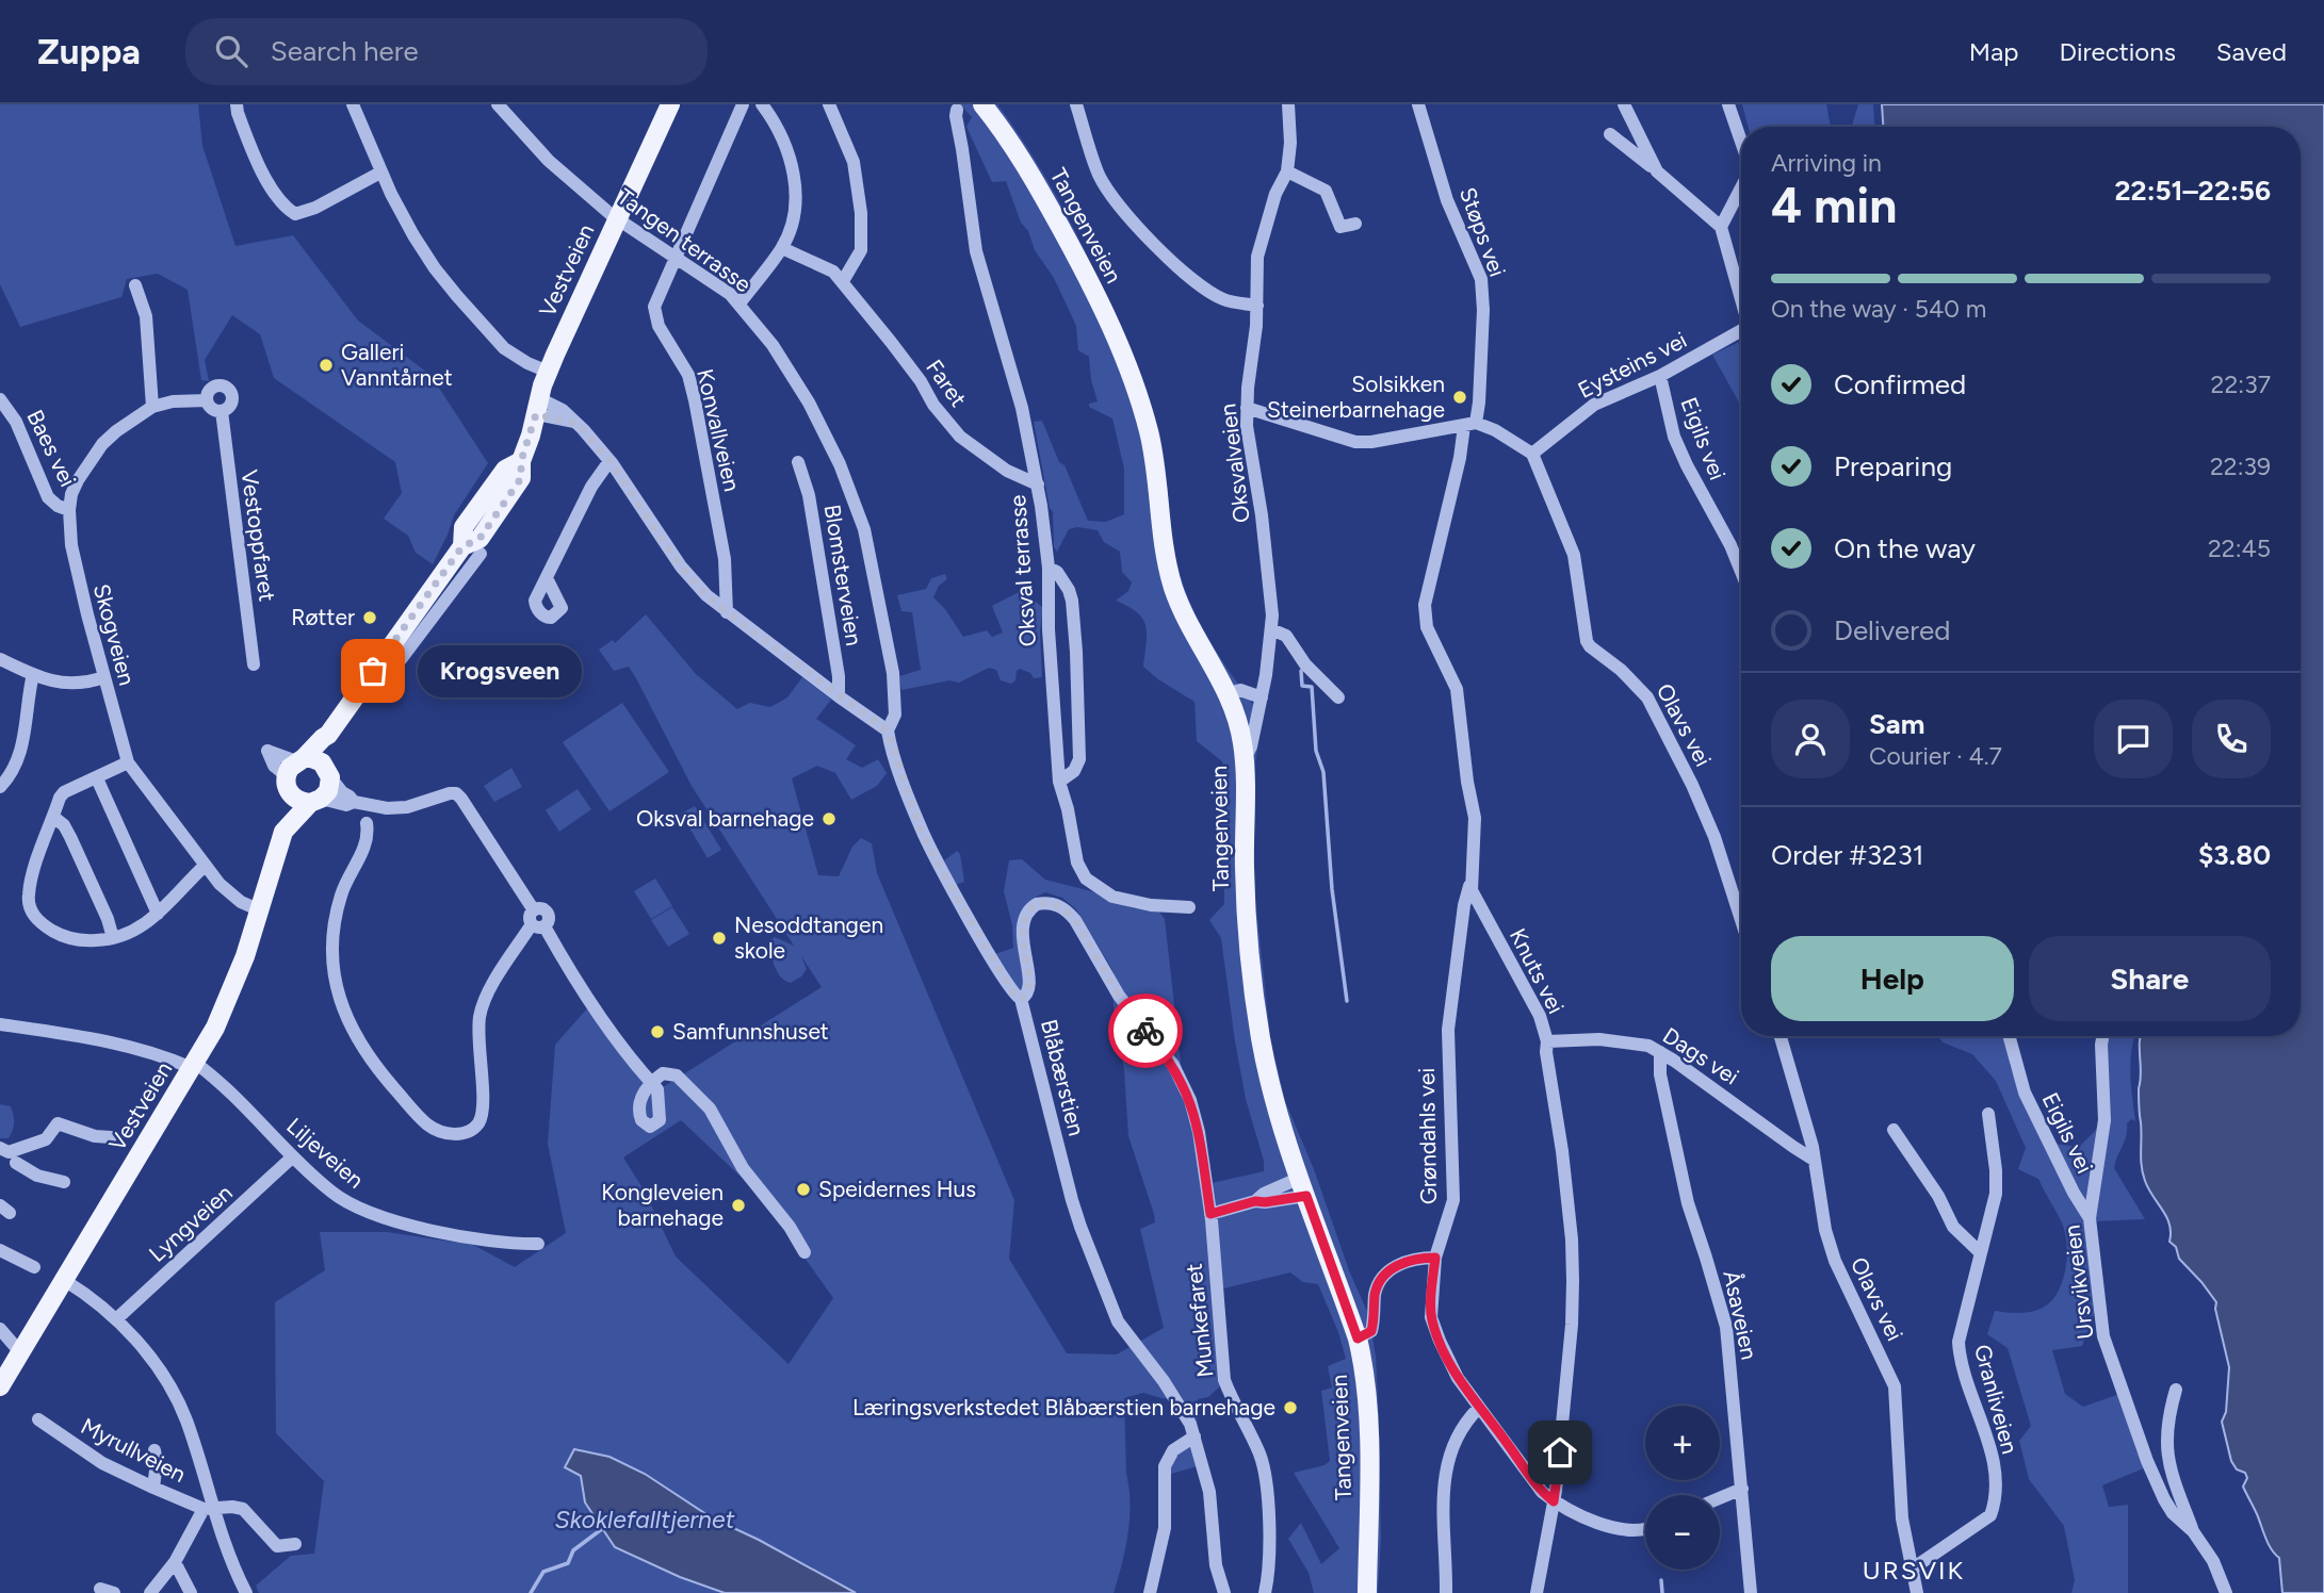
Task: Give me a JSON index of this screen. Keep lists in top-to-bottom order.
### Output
{
  "streets": {
    "main road": ["Tangenveien", "Vestveien"],
    "street": [
      "Støps vei",
      "Tangen terrasse",
      "Eysteins vei",
      "Faret",
      "Konvallveien",
      "Eigils vei",
      "Baes vei",
      "Oksvalveien",
      "Vestoppfaret",
      "Oksval terrasse",
      "Blomsterveien",
      "Skogveien",
      "Olavs vei",
      "Knuts vei",
      "Dags vei",
      "Blåbærstien",
      "Grøndahls vei",
      "Liljeveien",
      "Lyngveien",
      "Ursvikveien",
      "Åsaveien",
      "Munkefaret",
      "Granliveien",
      "Myrullveien"
    ]
  },
  "crossings": [
    ["Tangenveien", "Oksvalveien"],
    ["Støps vei", "Knuts vei"],
    ["Tangen terrasse", "Vestveien"],
    ["Tangen terrasse", "Konvallveien"],
    ["Tangen terrasse", "Blåbærstien"],
    ["Vestveien", "Skogveien"],
    ["Vestveien", "Liljeveien"],
    ["Eysteins vei", "Eigils vei"],
    ["Eysteins vei", "Olavs vei"],
    ["Faret", "Oksval terrasse"],
    ["Eigils vei", "Ursvikveien"],
    ["Baes vei", "Skogveien"],
    ["Vestoppfaret", "Skogveien"],
    ["Olavs vei", "Dags vei"],
    ["Olavs vei", "Granliveien"],
    ["Knuts vei", "Dags vei"],
    ["Knuts vei", "Grøndahls vei"],
    ["Dags vei", "Åsaveien"],
    ["Blåbærstien", "Munkefaret"],
    ["Liljeveien", "Lyngveien"]
  ],
  "districts": ["URSVIK"],
  "water": ["Skoklefalltjernet"],
  "places": [
    "Galleri Vanntårnet",
    "Solsikken Steinerbarnehage",
    "Røtter",
    "Krogsveen",
    "Oksval barnehage",
    "Nesoddtangen skole",
    "Samfunnshuset",
    "Speidernes Hus",
    "Kongleveien barnehage",
    "Læringsverkstedet Blåbærstien barnehage"
  ],
  "page": {
    "header": "Zuppa",
    "search": "Search here",
    "nav": ["Map", "Directions", "Saved"],
    "heading": ["4 min", "Arriving in", "22:51–22:56"],
    "panel": [
      "Sam",
      "Courier · 4.7",
      "Order #3231",
      "$3.80"
    ],
    "bar": "On the way · 540 m",
    "list": [
      ["Confirmed", "22:37"],
      ["Preparing", "22:39"],
      ["On the way", "22:45"],
      "Delivered"
    ],
    "bubble": "Krogsveen",
    "buttons": ["Help", "Share"],
    "map_buttons": ["+", "−"]
  }
}
